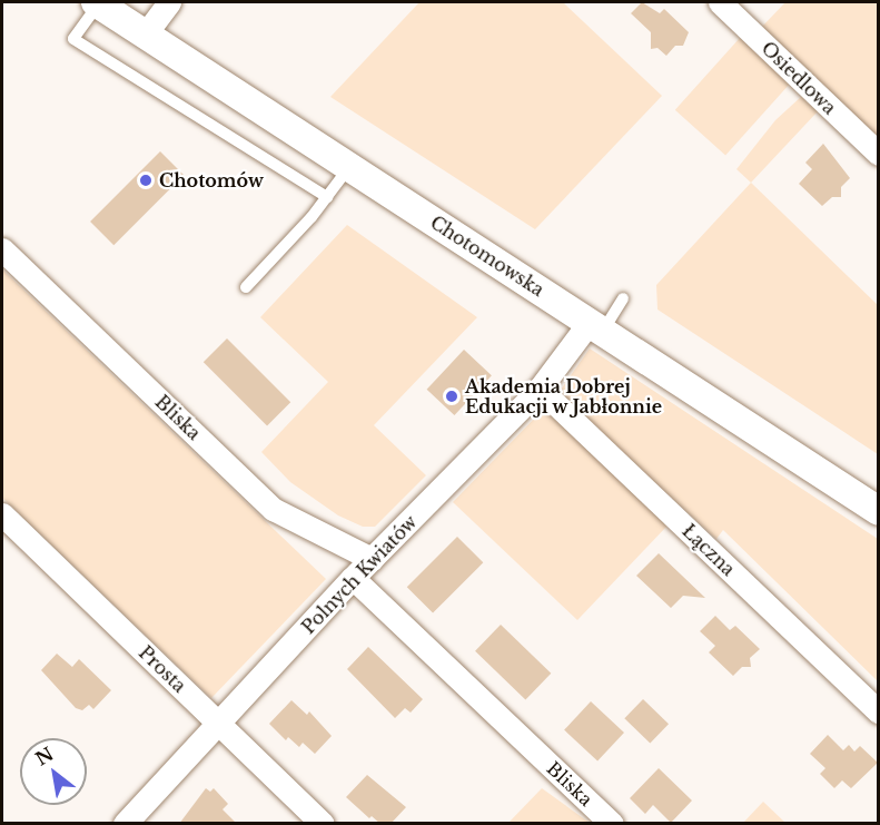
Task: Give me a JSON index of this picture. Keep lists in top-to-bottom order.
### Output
{
  "streets": {
    "street": [
      "Osiedlowa",
      "Chotomowska",
      "Bliska",
      "Łączna",
      "Polnych Kwiatów",
      "Prosta"
    ]
  },
  "crossings": [
    ["Chotomowska", "Polnych Kwiatów"],
    ["Bliska", "Polnych Kwiatów"],
    ["Łączna", "Polnych Kwiatów"],
    ["Polnych Kwiatów", "Prosta"]
  ],
  "places": ["Chotomów", "Akademia Dobrej Edukacji w Jabłonnie"],
  "north": "top left"
}
